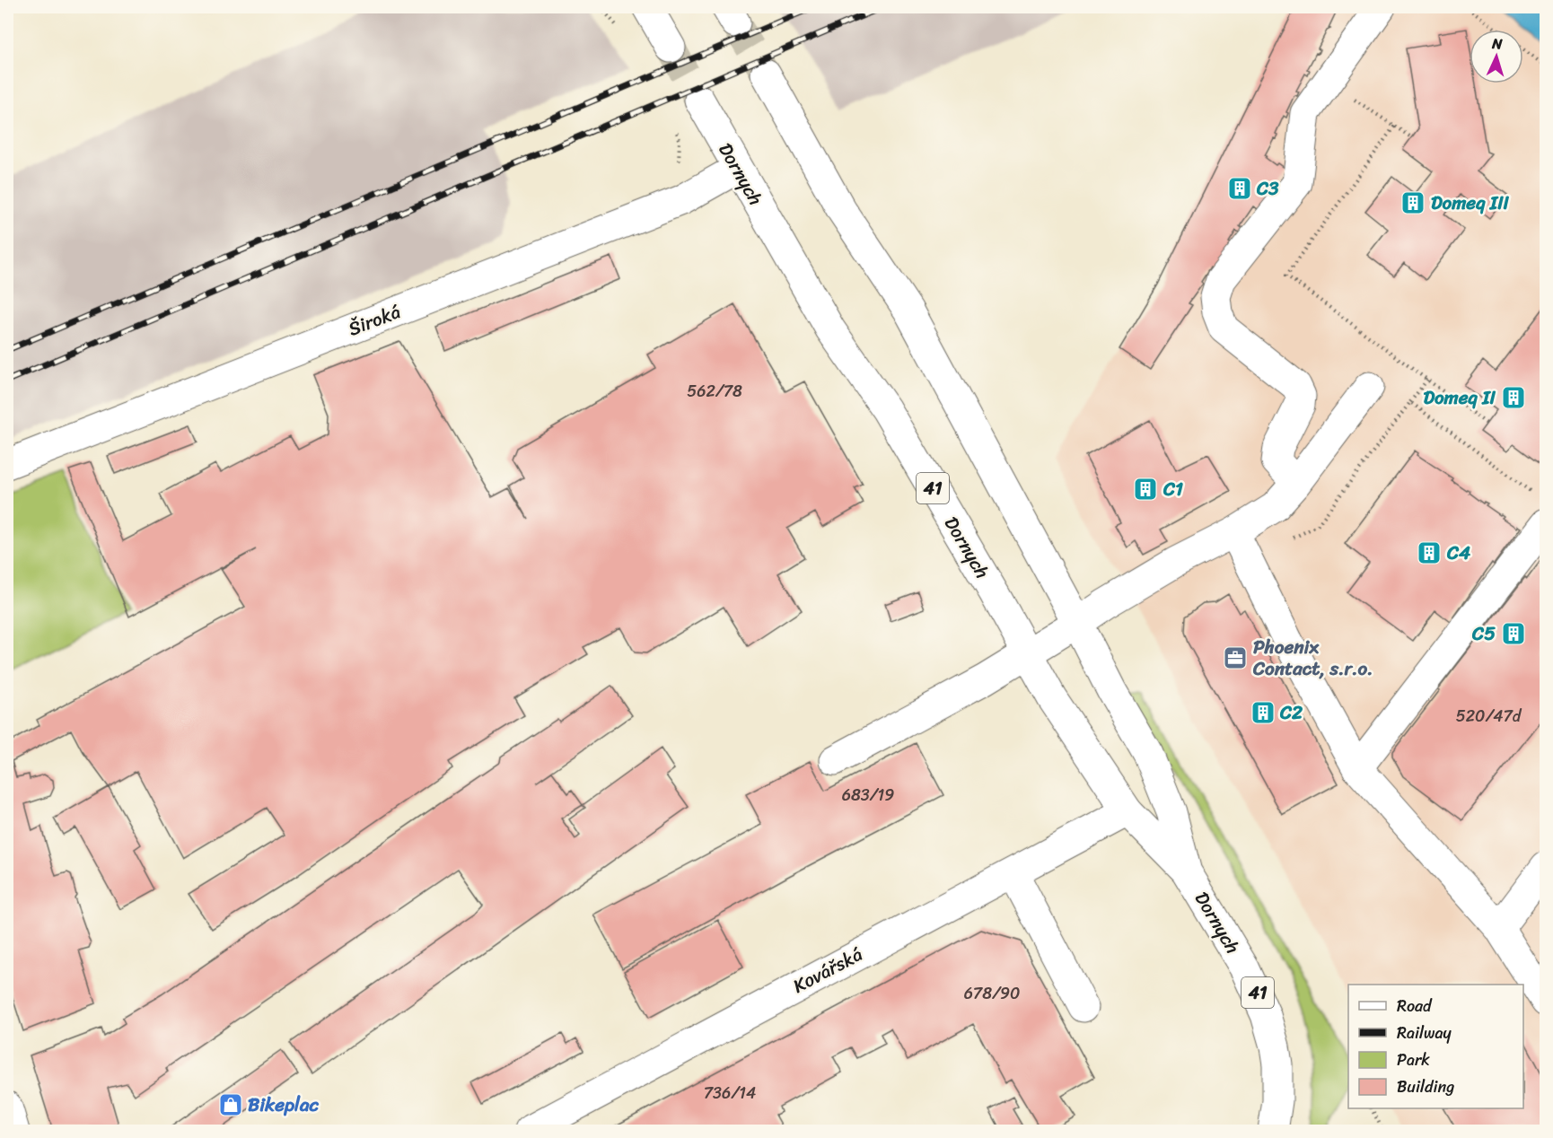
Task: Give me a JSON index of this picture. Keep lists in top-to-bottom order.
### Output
{
  "streets": {
    "main road": [
      "Dornych",
      "Široká",
      "41",
      "Kovářská"
    ]
  },
  "crossings": [
    ["Dornych", "Široká"],
    ["Dornych", "Kovářská"]
  ],
  "places": {
    "building": [
      "C3",
      "Domeq III",
      "Domeq II",
      "C1",
      "C4",
      "C5",
      "C2"
    ],
    "office": ["Phoenix Contact, s.r.o."],
    "shop": ["Bikeplac"]
  },
  "house_numbers": [
    "562/78",
    "520/47d",
    "683/19",
    "678/90",
    "736/14"
  ],
  "legend": [
    "Road",
    "Railway",
    "Park",
    "Building"
  ],
  "north": "top"
}
